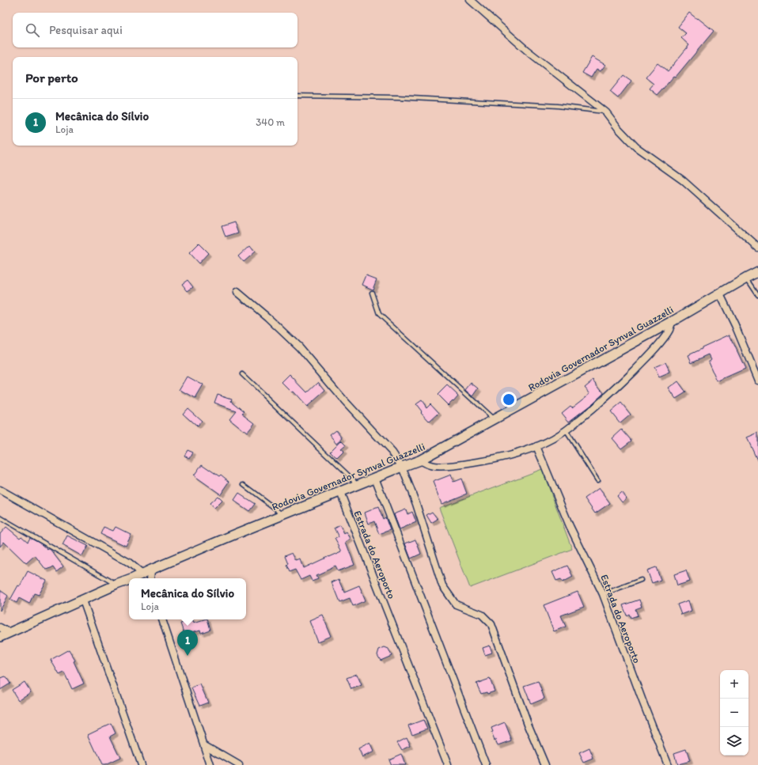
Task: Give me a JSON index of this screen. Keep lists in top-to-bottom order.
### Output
{
  "streets": {
    "main road": ["Rodovia Governador Synval Guazzelli"],
    "street": ["Estrada do Aeroporto"]
  },
  "crossings": [
    ["Rodovia Governador Synval Guazzelli", "Estrada do Aeroporto"]
  ],
  "page": {
    "search": "Pesquisar aqui",
    "heading": "Por perto",
    "list": [
      {
        "mark": "1",
        "name": "Mecânica do Sílvio",
        "note": "Loja",
        "value": "340 m"
      }
    ],
    "popup": ["Mecânica do Sílvio", "Loja"],
    "pins": "1",
    "map_buttons": ["+", "−"]
  }
}
